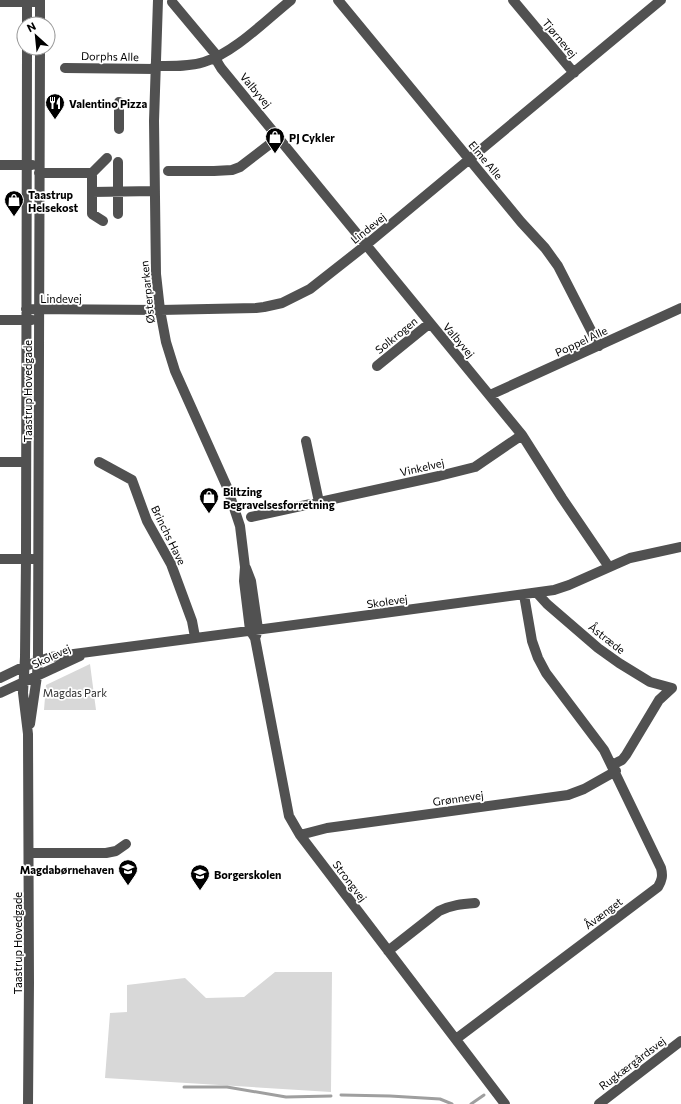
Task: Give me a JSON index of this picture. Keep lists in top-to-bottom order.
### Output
{
  "streets": {
    "street": [
      "Tjørnevej",
      "Dorphs Alle",
      "Valbyvej",
      "Elme Alle",
      "Lindevej",
      "Østerparken",
      "Solkrogen",
      "Poppel Alle",
      "Taastrup Hovedgade",
      "Vinkelvej",
      "Brinchs Have",
      "Skolevej",
      "Åstræde",
      "Grønnevej",
      "Strongvej",
      "Åvænget",
      "Rugkærgårdsvej"
    ]
  },
  "crossings": [
    ["Tjørnevej", "Lindevej"],
    ["Dorphs Alle", "Valbyvej"],
    ["Dorphs Alle", "Østerparken"],
    ["Valbyvej", "Lindevej"],
    ["Valbyvej", "Solkrogen"],
    ["Valbyvej", "Poppel Alle"],
    ["Valbyvej", "Vinkelvej"],
    ["Valbyvej", "Skolevej"],
    ["Elme Alle", "Lindevej"],
    ["Elme Alle", "Poppel Alle"],
    ["Lindevej", "Østerparken"],
    ["Lindevej", "Taastrup Hovedgade"],
    ["Østerparken", "Skolevej"],
    ["Østerparken", "Strongvej"],
    ["Taastrup Hovedgade", "Skolevej"],
    ["Brinchs Have", "Skolevej"],
    ["Skolevej", "Åstræde"],
    ["Skolevej", "Strongvej"],
    ["Skolevej", "Åvænget"],
    ["Åstræde", "Grønnevej"],
    ["Åstræde", "Åvænget"],
    ["Grønnevej", "Strongvej"],
    ["Grønnevej", "Åvænget"],
    ["Strongvej", "Åvænget"]
  ],
  "parks": ["Magdas Park"],
  "places": {
    "restaurant": ["Valentino Pizza"],
    "shop": ["PJ Cykler", "Taastrup Helsekost", "Biltzing Begravelsesforretning"],
    "school or university": ["Magdabørnehaven", "Borgerskolen"]
  },
  "north": "top left"
}
